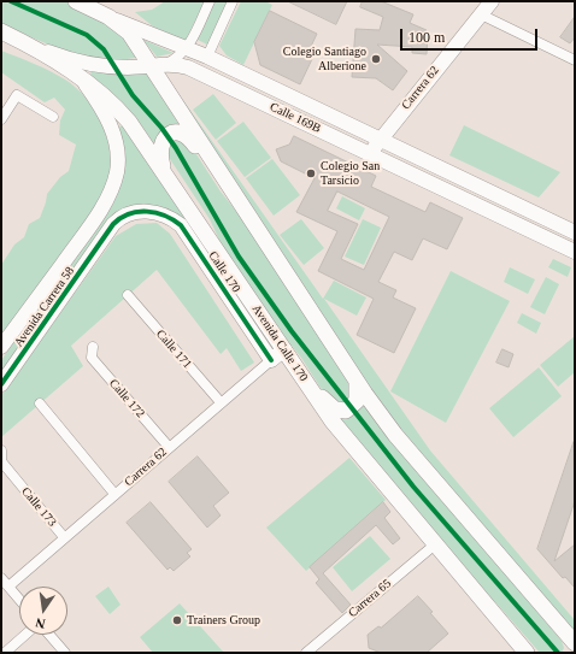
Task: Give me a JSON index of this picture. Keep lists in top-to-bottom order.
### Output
{
  "streets": {
    "main road": [
      "Carrera 62",
      "Calle 169B",
      "Calle 170",
      "Avenida Carrera 58",
      "Avenida Calle 170"
    ],
    "street": [
      "Calle 171",
      "Calle 172",
      "Calle 173",
      "Carrera 65"
    ]
  },
  "crossings": [
    ["Carrera 62", "Calle 169B"],
    ["Carrera 62", "Calle 170"],
    ["Carrera 62", "Avenida Calle 170"],
    ["Carrera 62", "Calle 171"],
    ["Carrera 62", "Calle 172"],
    ["Carrera 62", "Calle 173"],
    ["Calle 169B", "Avenida Calle 170"],
    ["Calle 170", "Avenida Carrera 58"],
    ["Avenida Carrera 58", "Avenida Calle 170"],
    ["Avenida Calle 170", "Carrera 65"]
  ],
  "places": ["Colegio Santiago Alberione", "Colegio San Tarsicio", "Trainers Group"],
  "scale_bar": "100 m",
  "north": "bottom"
}
